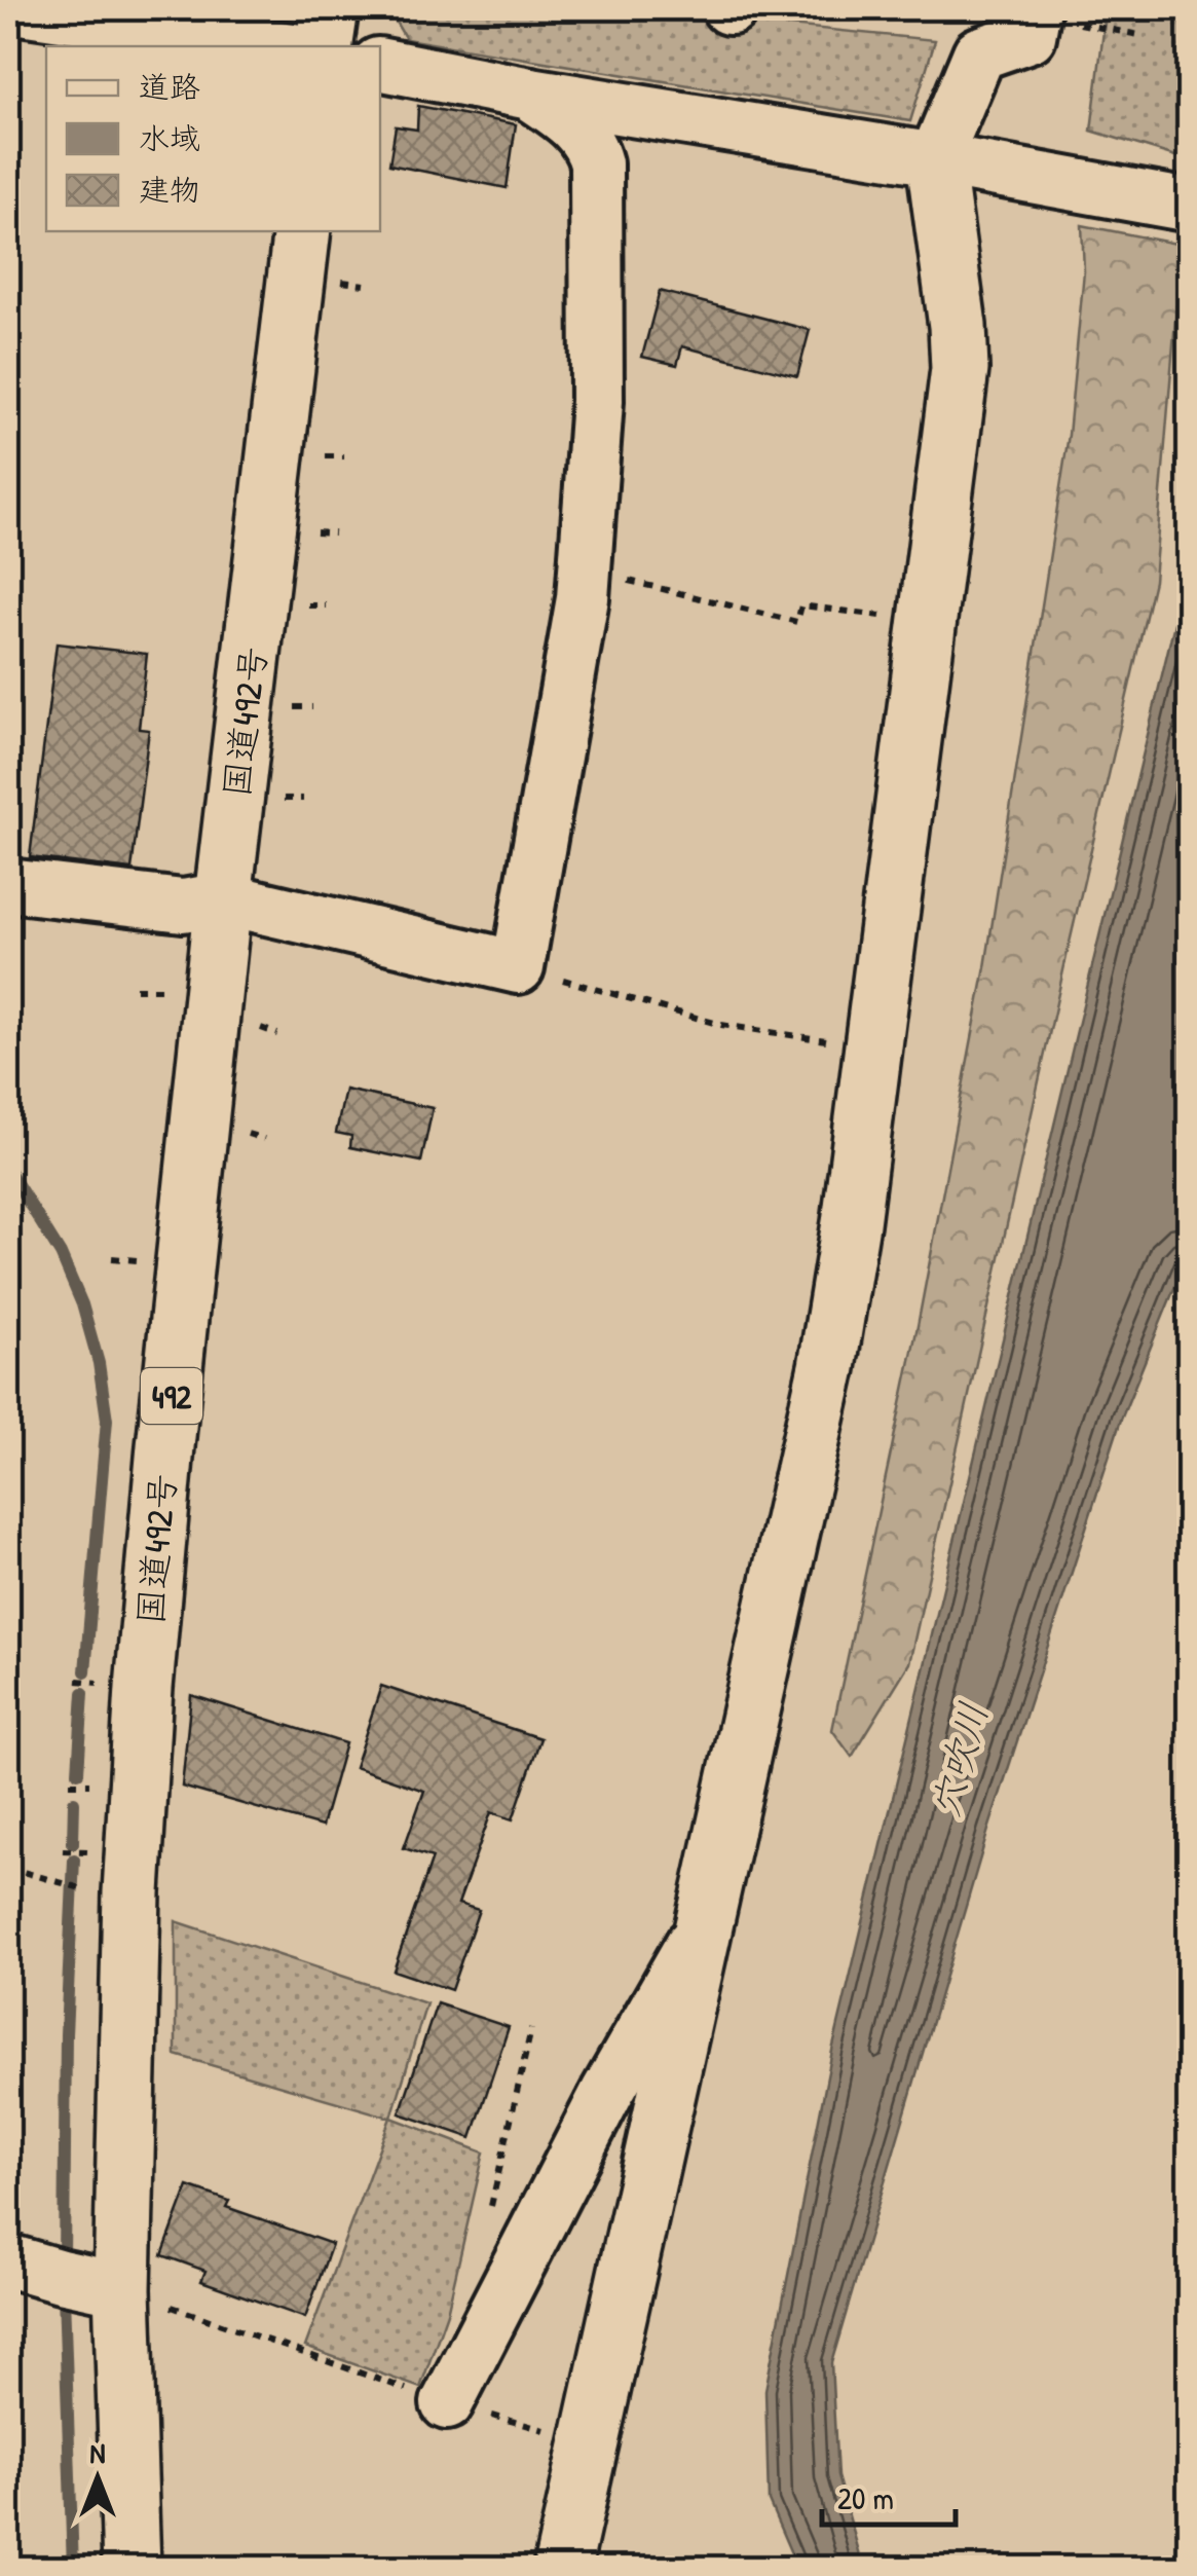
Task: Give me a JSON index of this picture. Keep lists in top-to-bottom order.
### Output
{
  "streets": {
    "main road": ["国道492号", "492"]
  },
  "water": ["穴吹川"],
  "legend": ["道路", "水域", "建物"],
  "scale_bar": "20 m",
  "north": "top"
}
